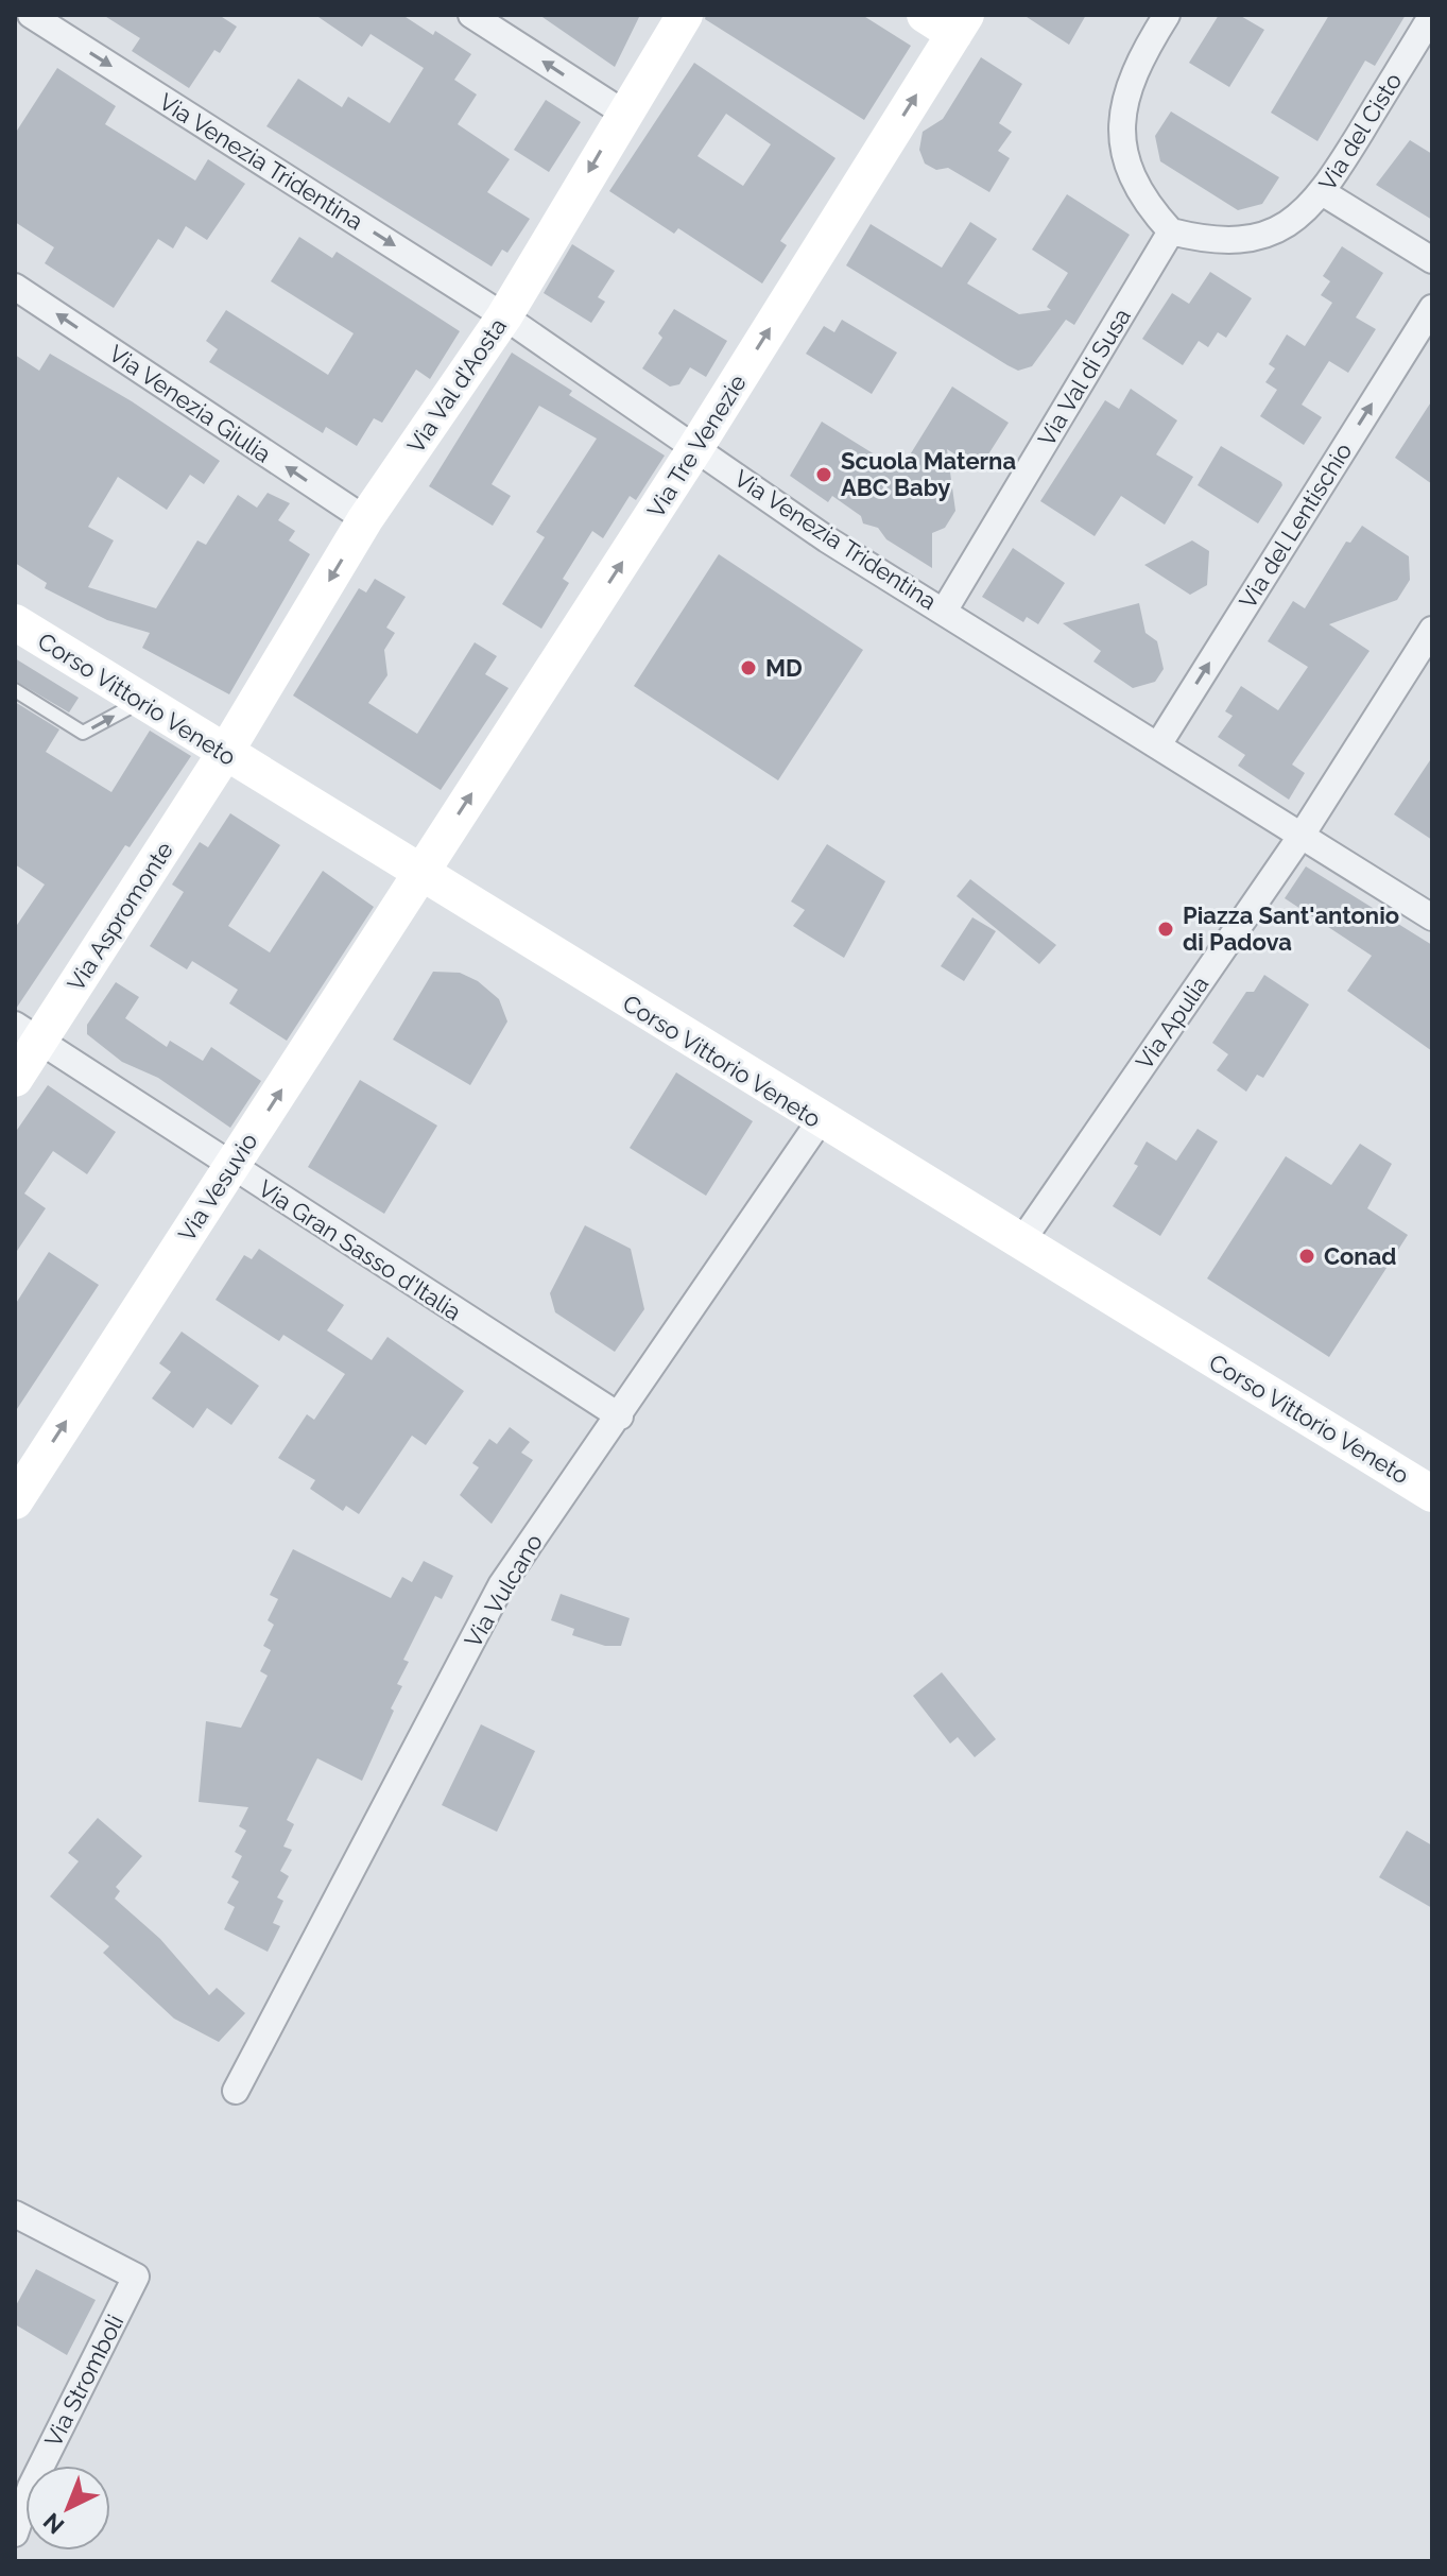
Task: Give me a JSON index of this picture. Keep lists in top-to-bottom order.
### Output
{
  "streets": {
    "street": [
      "Via del Cisto",
      "Via Venezia Tridentina",
      "Via Val di Susa",
      "Via Val d'Aosta",
      "Via Venezia Giulia",
      "Via Tre Venezie",
      "Via del Lentischio",
      "Corso Vittorio Veneto",
      "Via Aspromonte",
      "Via Apulia",
      "Via Vesuvio",
      "Via Gran Sasso d'Italia",
      "Via Vulcano",
      "Via Stromboli"
    ]
  },
  "crossings": [
    ["Via del Cisto", "Via Val di Susa"],
    ["Via Venezia Tridentina", "Via Val di Susa"],
    ["Via Venezia Tridentina", "Via Val d'Aosta"],
    ["Via Venezia Tridentina", "Via Tre Venezie"],
    ["Via Venezia Tridentina", "Via del Lentischio"],
    ["Via Venezia Tridentina", "Via Apulia"],
    ["Via Val d'Aosta", "Via Venezia Giulia"],
    ["Via Val d'Aosta", "Corso Vittorio Veneto"],
    ["Via Val d'Aosta", "Via Aspromonte"],
    ["Via Tre Venezie", "Corso Vittorio Veneto"],
    ["Via Tre Venezie", "Via Vesuvio"],
    ["Corso Vittorio Veneto", "Via Aspromonte"],
    ["Corso Vittorio Veneto", "Via Apulia"],
    ["Corso Vittorio Veneto", "Via Vesuvio"],
    ["Corso Vittorio Veneto", "Via Vulcano"],
    ["Via Aspromonte", "Via Gran Sasso d'Italia"],
    ["Via Vesuvio", "Via Gran Sasso d'Italia"],
    ["Via Gran Sasso d'Italia", "Via Vulcano"]
  ],
  "one_way": [
    "Via Val d'Aosta",
    "Via Venezia Giulia",
    "Via Tre Venezie",
    "Via del Lentischio",
    "Via Vesuvio"
  ],
  "places": [
    "Scuola Materna ABC Baby",
    "MD",
    "Piazza Sant'antonio di Padova",
    "Conad"
  ],
  "north": "bottom left"
}
